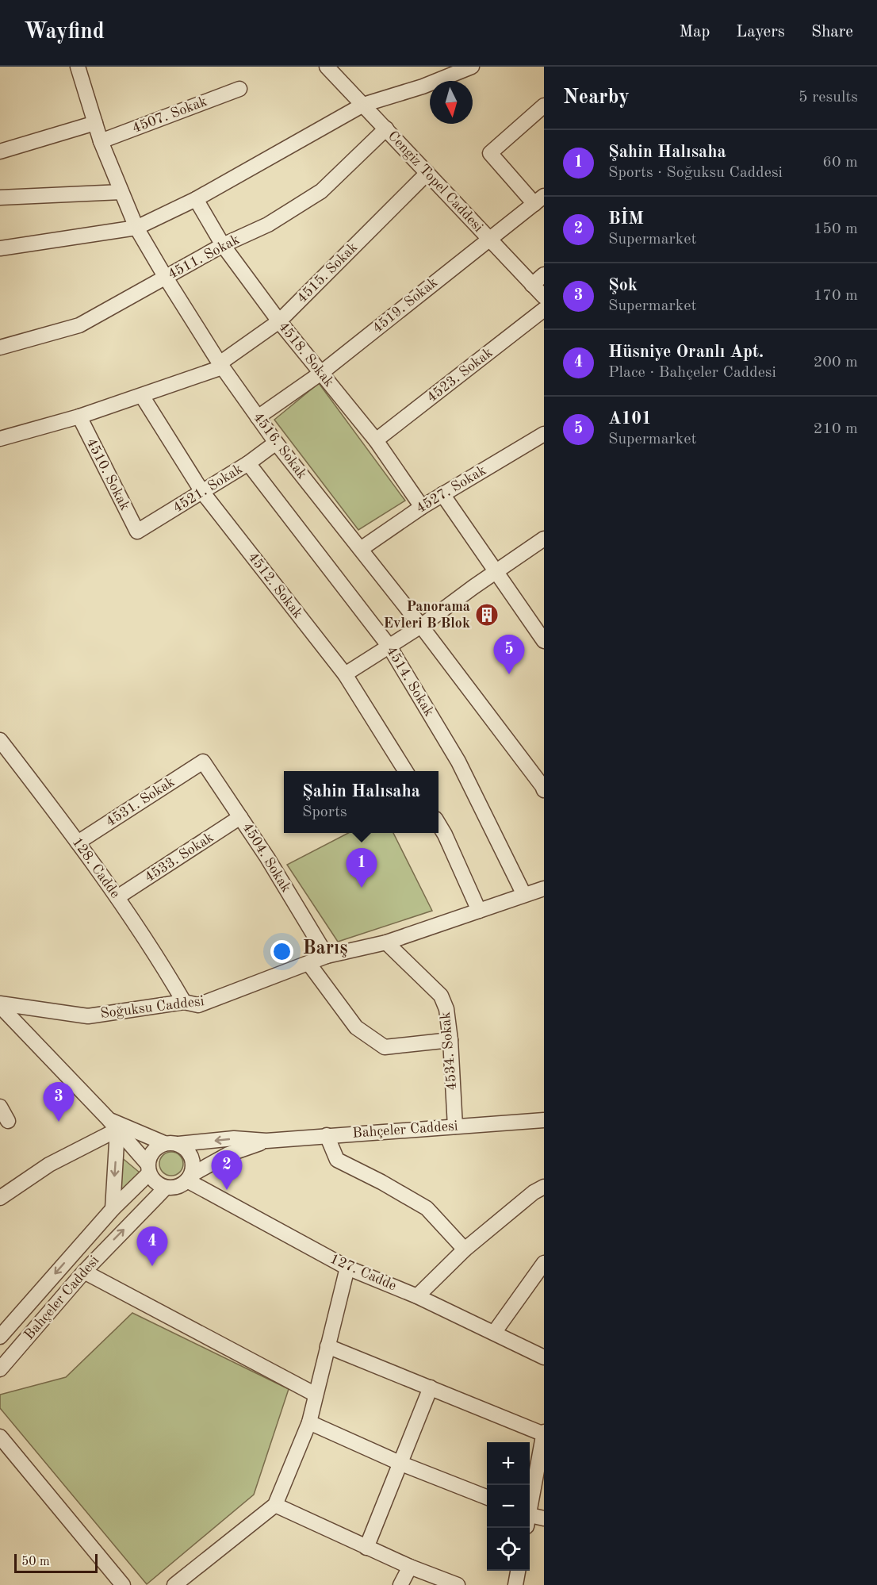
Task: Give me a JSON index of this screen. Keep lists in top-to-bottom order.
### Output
{
  "streets": {
    "street": [
      "4507. Sokak",
      "Cengiz Topel Caddesi",
      "4511. Sokak",
      "4515. Sokak",
      "4519. Sokak",
      "4518. Sokak",
      "4523. Sokak",
      "4516. Sokak",
      "4510. Sokak",
      "4521. Sokak",
      "4527. Sokak",
      "4512. Sokak",
      "4514. Sokak",
      "4531. Sokak",
      "4533. Sokak",
      "4504. Sokak",
      "128. Cadde",
      "Soğuksu Caddesi",
      "4534. Sokak",
      "Bahçeler Caddesi",
      "127. Cadde"
    ]
  },
  "crossings": [
    ["4507. Sokak", "4516. Sokak"],
    ["Cengiz Topel Caddesi", "4511. Sokak"],
    ["Cengiz Topel Caddesi", "4515. Sokak"],
    ["Cengiz Topel Caddesi", "4519. Sokak"],
    ["4511. Sokak", "4518. Sokak"],
    ["4511. Sokak", "4516. Sokak"],
    ["4515. Sokak", "4518. Sokak"],
    ["4515. Sokak", "4516. Sokak"],
    ["4515. Sokak", "4510. Sokak"],
    ["4515. Sokak", "4512. Sokak"],
    ["4519. Sokak", "4518. Sokak"],
    ["4519. Sokak", "4516. Sokak"],
    ["4518. Sokak", "4523. Sokak"],
    ["4518. Sokak", "4527. Sokak"],
    ["4516. Sokak", "4521. Sokak"],
    ["4516. Sokak", "4527. Sokak"],
    ["4510. Sokak", "4521. Sokak"],
    ["4521. Sokak", "4512. Sokak"],
    ["4521. Sokak", "4514. Sokak"],
    ["4514. Sokak", "Soğuksu Caddesi"],
    ["4531. Sokak", "4504. Sokak"],
    ["4531. Sokak", "128. Cadde"],
    ["4533. Sokak", "4504. Sokak"],
    ["4533. Sokak", "128. Cadde"],
    ["4504. Sokak", "Soğuksu Caddesi"],
    ["128. Cadde", "Soğuksu Caddesi"],
    ["Soğuksu Caddesi", "4534. Sokak"],
    ["4534. Sokak", "Bahçeler Caddesi"],
    ["Bahçeler Caddesi", "127. Cadde"]
  ],
  "districts": ["Barış"],
  "places": {
    "building": ["Panorama Evleri B Blok"]
  },
  "scale_bar": "50 m",
  "north": "bottom",
  "page": {
    "header": "Wayfind",
    "nav": ["Map", "Layers", "Share"],
    "heading": ["Nearby", "5 results"],
    "list": [
      {
        "mark": "1",
        "name": "Şahin Halısaha",
        "note": "Sports · Soğuksu Caddesi",
        "value": "60 m"
      },
      {
        "mark": "2",
        "name": "BİM",
        "note": "Supermarket",
        "value": "150 m"
      },
      {
        "mark": "3",
        "name": "Şok",
        "note": "Supermarket",
        "value": "170 m"
      },
      {
        "mark": "4",
        "name": "Hüsniye Oranlı Apt.",
        "note": "Place · Bahçeler Caddesi",
        "value": "200 m"
      },
      {
        "mark": "5",
        "name": "A101",
        "note": "Supermarket",
        "value": "210 m"
      }
    ],
    "pins": [
      "5",
      "1",
      "3",
      "2",
      "4"
    ],
    "popup": ["Şahin Halısaha", "Sports"],
    "map_buttons": ["+", "−"],
    "scale": "50 m"
  }
}
